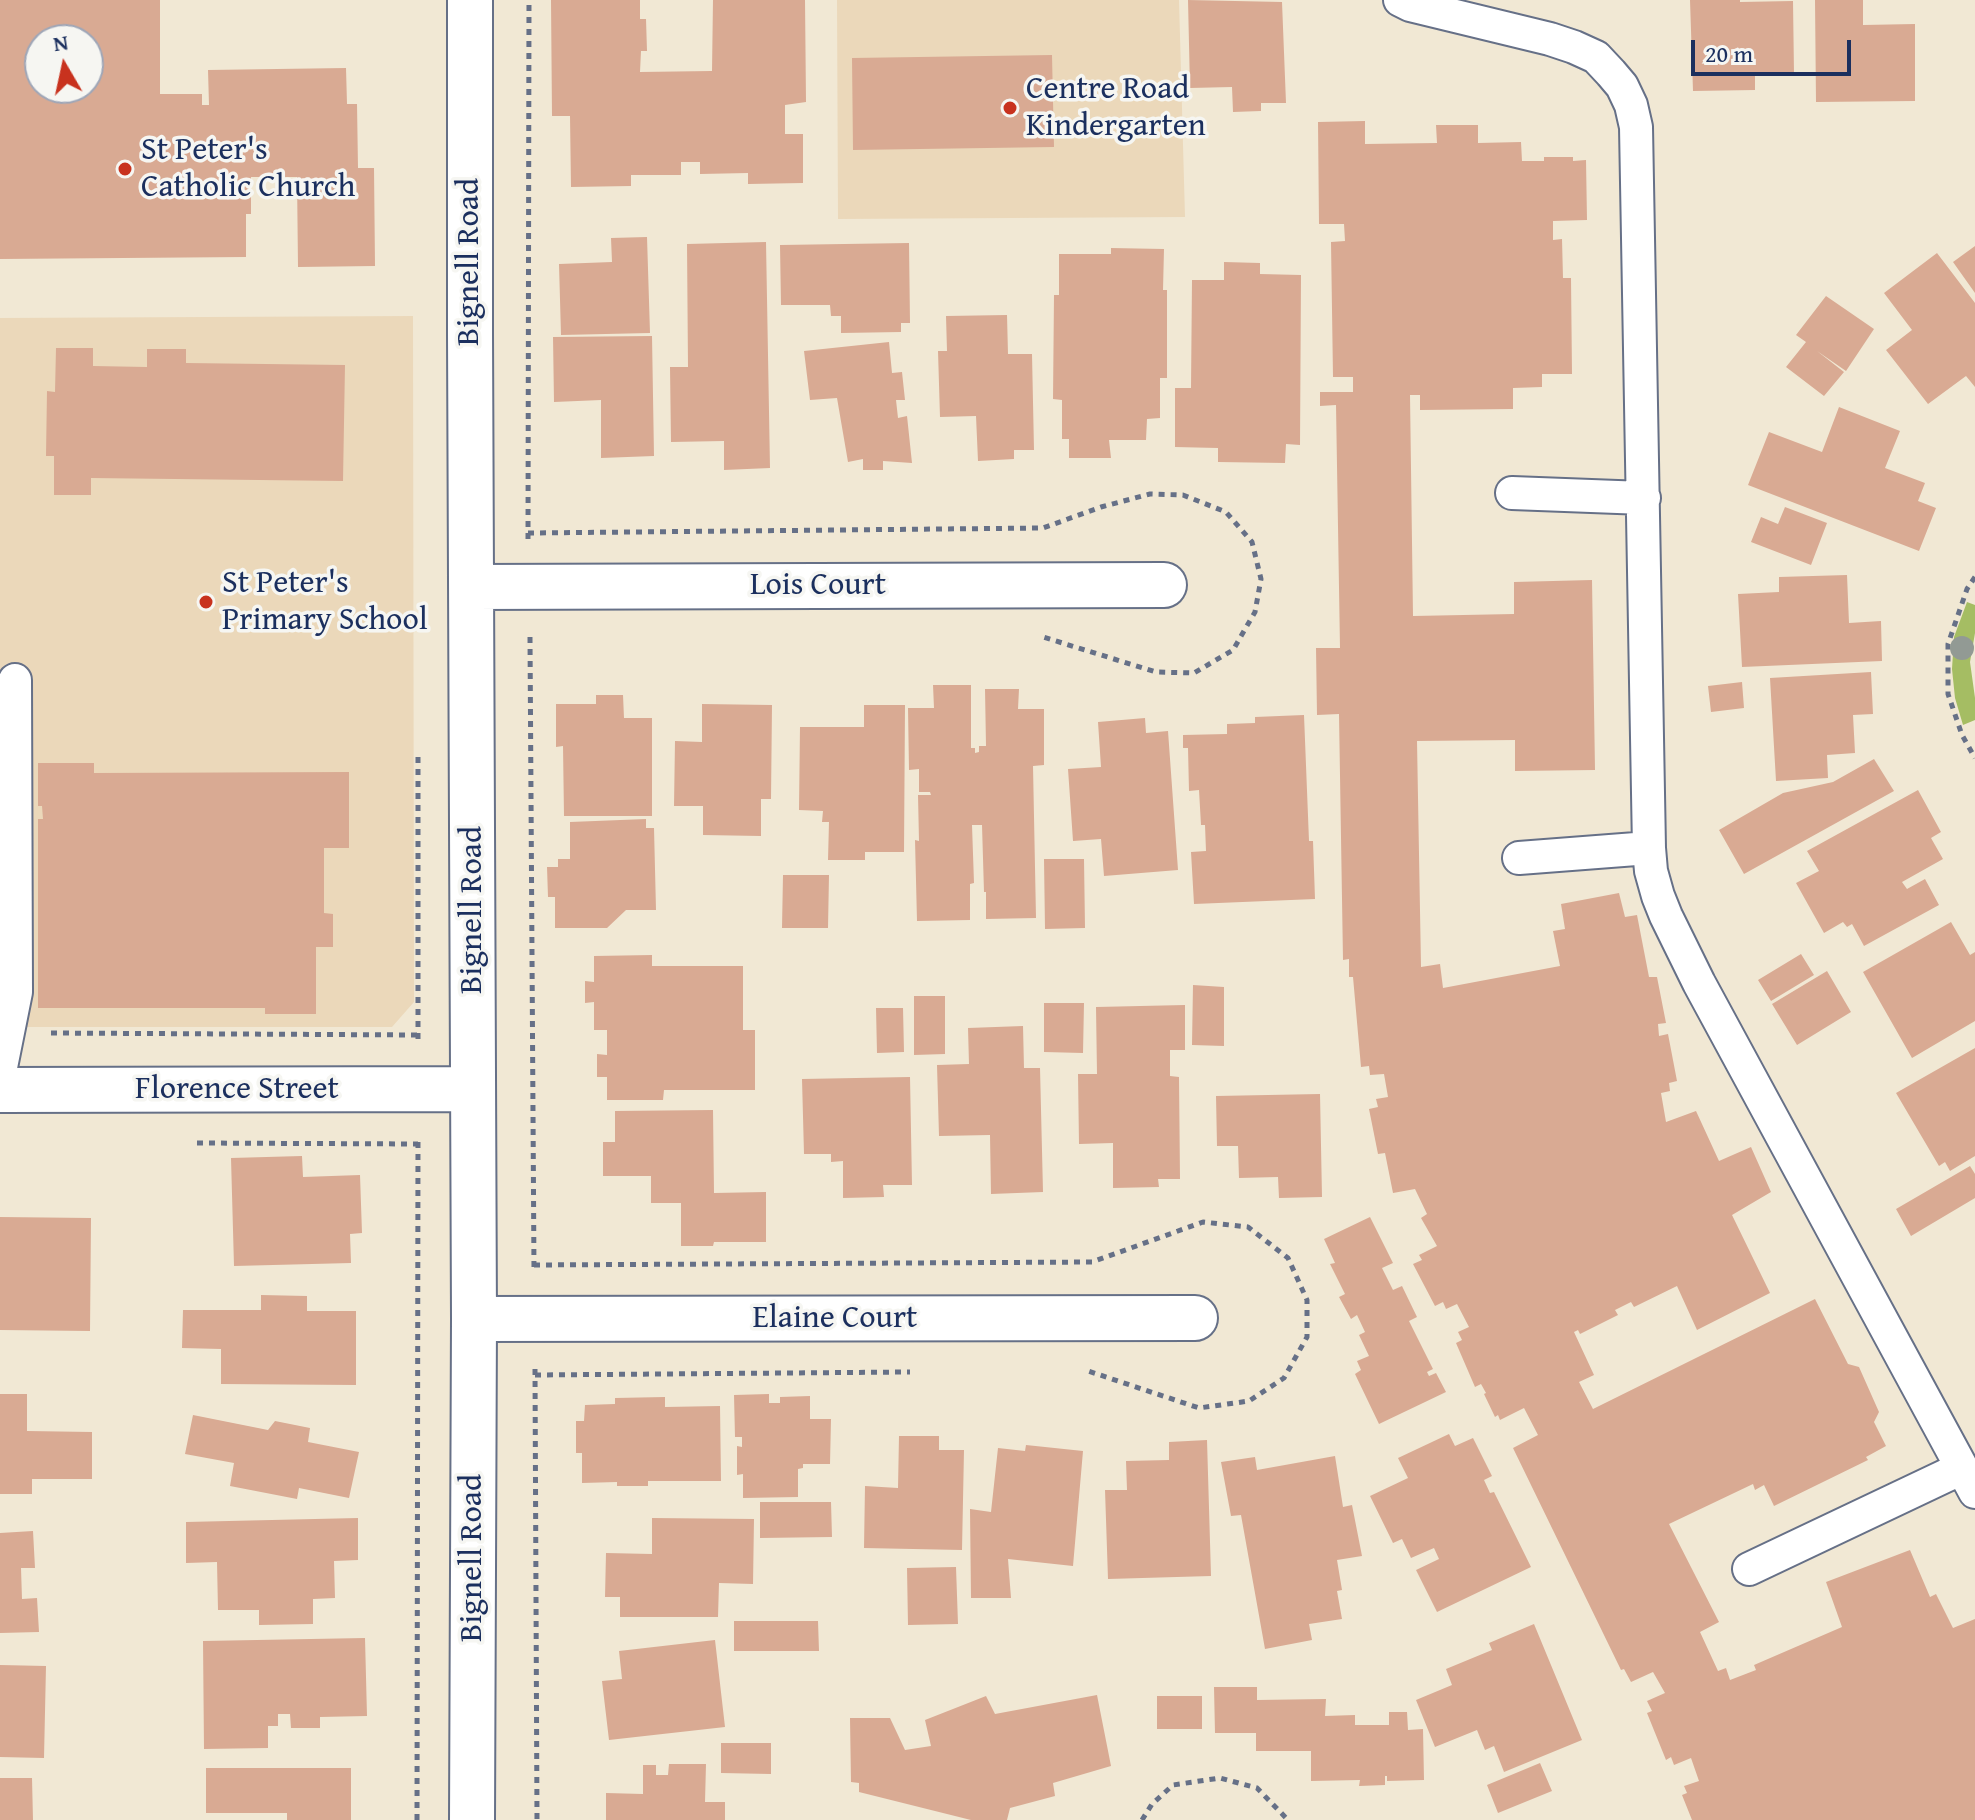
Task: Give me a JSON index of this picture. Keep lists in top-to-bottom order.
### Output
{
  "streets": {
    "street": [
      "Bignell Road",
      "Lois Court",
      "Florence Street",
      "Elaine Court"
    ]
  },
  "crossings": [
    ["Bignell Road", "Lois Court"],
    ["Bignell Road", "Florence Street"],
    ["Bignell Road", "Elaine Court"]
  ],
  "places": ["Centre Road Kindergarten", "St Peter's Catholic Church", "St Peter's Primary School"],
  "scale_bar": "20 m",
  "north": "top"
}
